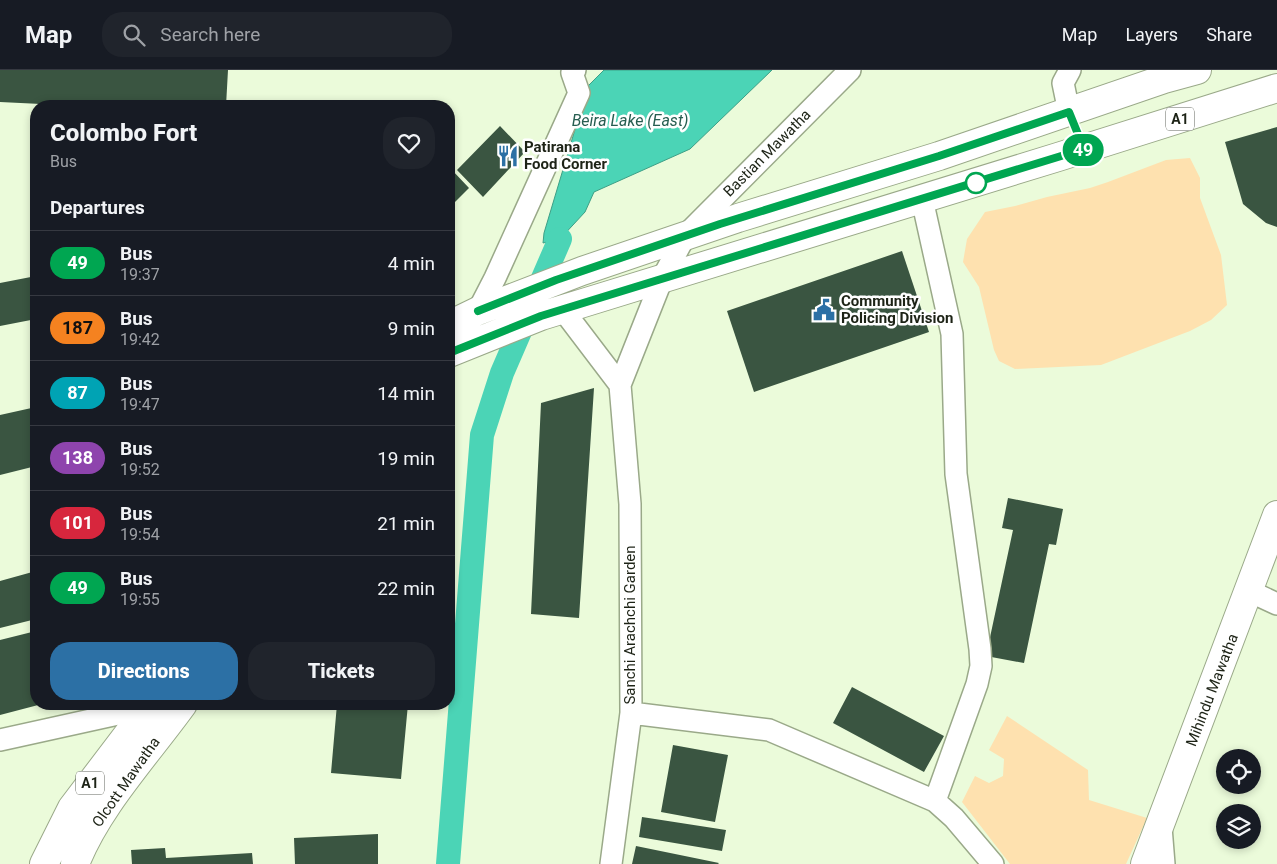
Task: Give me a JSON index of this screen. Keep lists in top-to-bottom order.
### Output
{
  "streets": {
    "main road": ["A1", "Mihindu Mawatha", "Olcott Mawatha"],
    "street": ["Bastian Mawatha", "Sanchi Arachchi Garden"]
  },
  "crossings": [
    ["A1", "Bastian Mawatha"],
    ["A1", "Sanchi Arachchi Garden"],
    ["Bastian Mawatha", "Sanchi Arachchi Garden"]
  ],
  "water": ["Beira Lake (East)"],
  "places": {
    "restaurant": ["Patirana Food Corner"],
    "public building": ["Community Policing Division"]
  },
  "lines": ["bus line 49"],
  "page": {
    "header": "Map",
    "search": "Search here",
    "nav": ["Map", "Layers", "Share"],
    "on_map": "49",
    "heading": [
      ["Colombo Fort", "Bus"],
      "Departures"
    ],
    "list": [
      {
        "mark": "49",
        "name": "Bus",
        "note": "19:37",
        "value": "4 min"
      },
      {
        "mark": "187",
        "name": "Bus",
        "note": "19:42",
        "value": "9 min"
      },
      {
        "mark": "87",
        "name": "Bus",
        "note": "19:47",
        "value": "14 min"
      },
      {
        "mark": "138",
        "name": "Bus",
        "note": "19:52",
        "value": "19 min"
      },
      {
        "mark": "101",
        "name": "Bus",
        "note": "19:54",
        "value": "21 min"
      },
      {
        "mark": "49",
        "name": "Bus",
        "note": "19:55",
        "value": "22 min"
      }
    ],
    "buttons": ["Directions", "Tickets"]
  }
}
